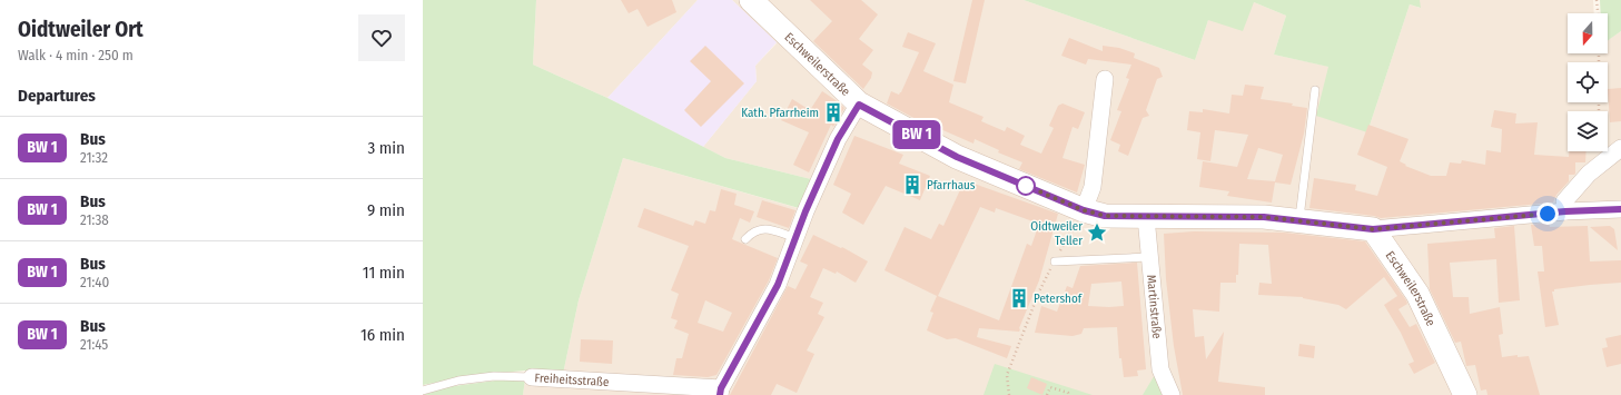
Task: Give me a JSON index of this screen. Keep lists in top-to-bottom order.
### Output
{
  "streets": {
    "street": ["Eschweilerstraße", "Martinstraße", "Freiheitsstraße"]
  },
  "crossings": [
    ["Eschweilerstraße", "Martinstraße"]
  ],
  "places": {
    "building": ["Kath. Pfarrheim", "Pfarrhaus", "Petershof"],
    "place": ["Oidtweiler Teller"]
  },
  "north": "bottom",
  "page": {
    "heading": [
      ["Oidtweiler Ort", "Walk · 4 min · 250 m"],
      "Departures"
    ],
    "on_map": "BW 1",
    "list": [
      {
        "mark": "BW 1",
        "name": "Bus",
        "note": "21:32",
        "value": "3 min"
      },
      {
        "mark": "BW 1",
        "name": "Bus",
        "note": "21:38",
        "value": "9 min"
      },
      {
        "mark": "BW 1",
        "name": "Bus",
        "note": "21:40",
        "value": "11 min"
      },
      {
        "mark": "BW 1",
        "name": "Bus",
        "note": "21:45",
        "value": "16 min"
      }
    ]
  }
}
